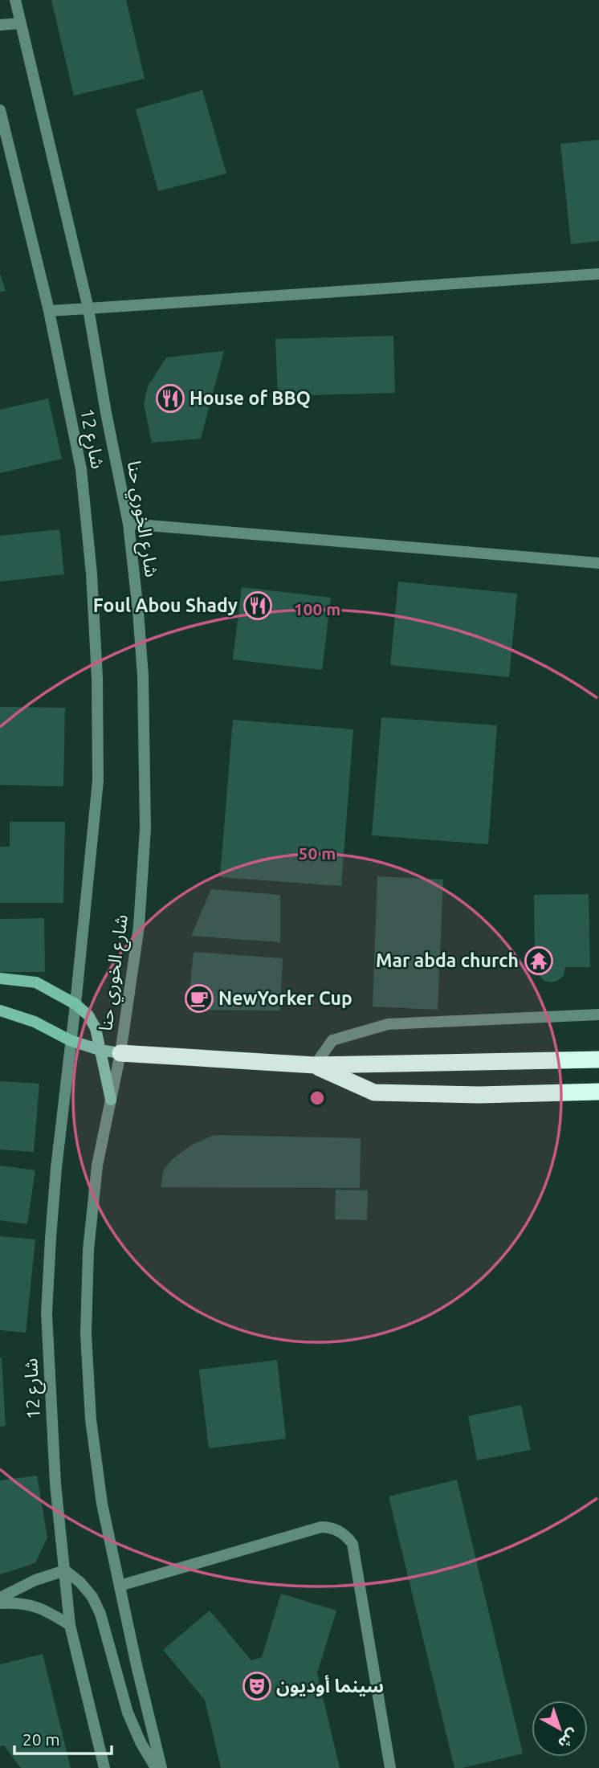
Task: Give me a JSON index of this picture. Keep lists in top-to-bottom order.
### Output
{
  "streets": {
    "street": ["شارع 12", "شارع الخوري حنا"]
  },
  "places": {
    "restaurant": ["House of BBQ", "Foul Abou Shady"],
    "temple": ["Mar abda church"],
    "cafe": ["NewYorker Cup"],
    "theatre": ["سينما أوديون"]
  },
  "scale_bar": "20 m",
  "north": "bottom right",
  "rings": ["100 m", "50 m"]
}
